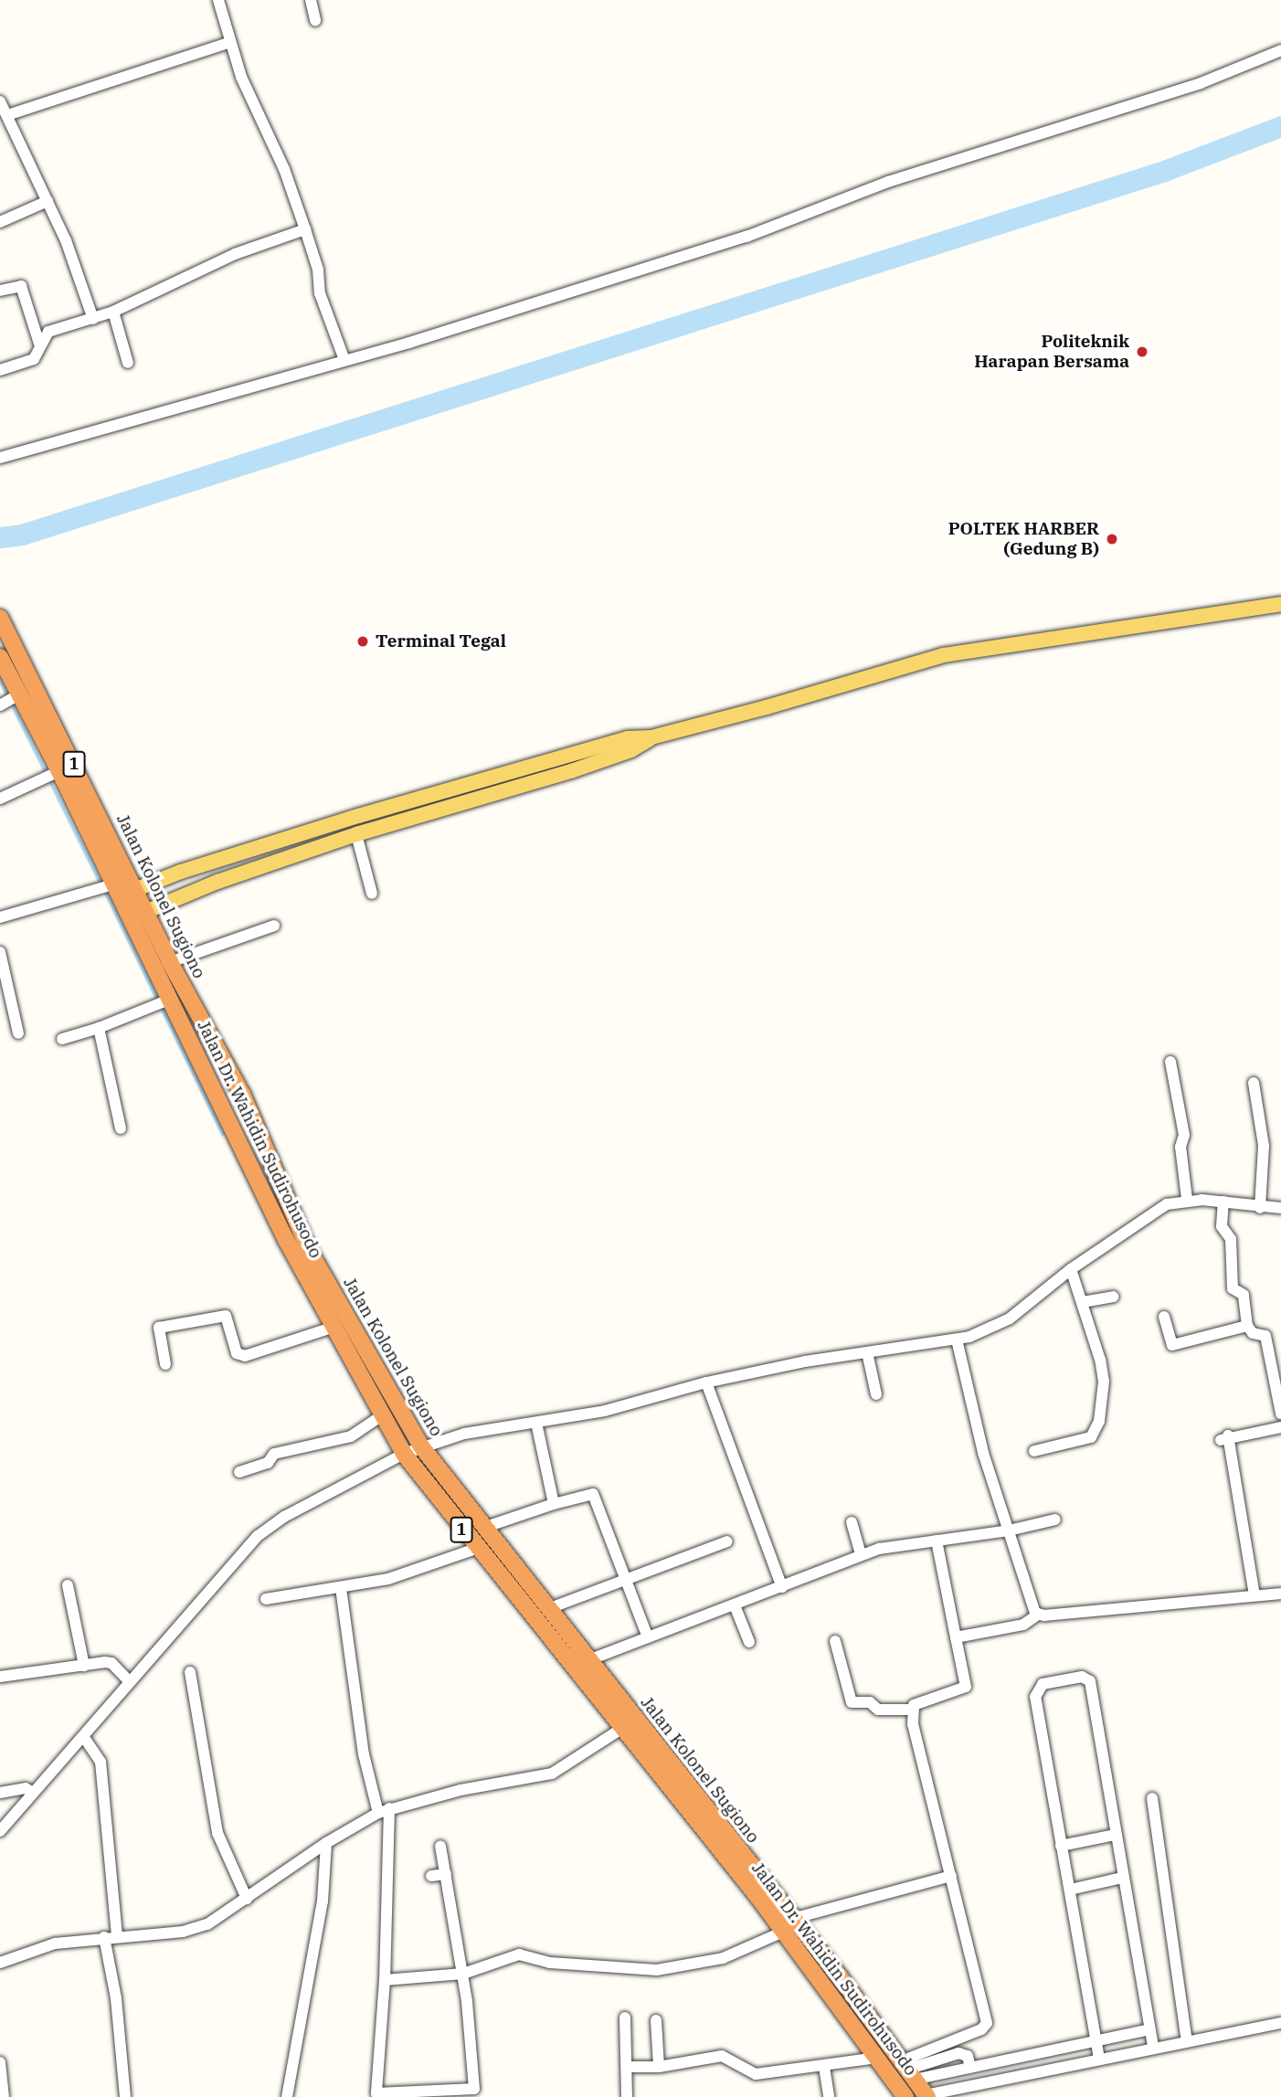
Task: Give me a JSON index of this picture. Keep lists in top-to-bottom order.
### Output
{
  "streets": {
    "highway": ["1", "Jalan Kolonel Sugiono", "Jalan Dr. Wahidin Sudirohusodo"]
  },
  "crossings": [
    ["1", "Jalan Dr. Wahidin Sudirohusodo"],
    ["Jalan Kolonel Sugiono", "Jalan Dr. Wahidin Sudirohusodo"]
  ],
  "places": ["Politeknik Harapan Bersama", "POLTEK HARBER (Gedung B)", "Terminal Tegal"]
}
